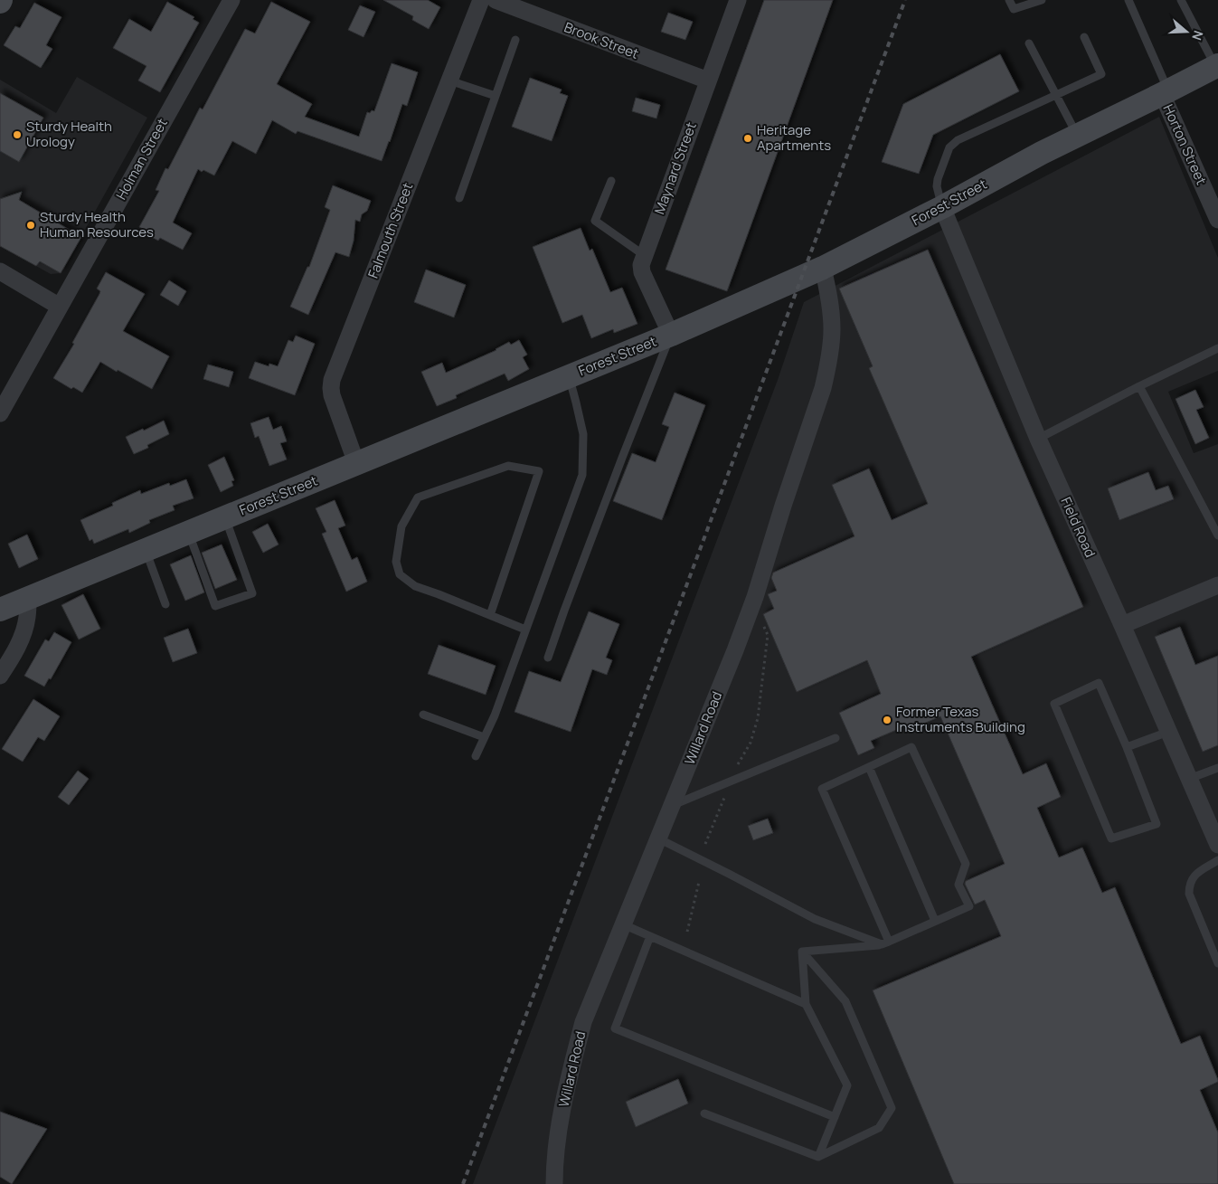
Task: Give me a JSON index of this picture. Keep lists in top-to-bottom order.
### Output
{
  "streets": {
    "main road": ["Forest Street"],
    "street": [
      "Brook Street",
      "Horton Street",
      "Holman Street",
      "Maynard Street",
      "Falmouth Street",
      "Field Road",
      "Willard Road"
    ]
  },
  "crossings": [
    ["Brook Street", "Maynard Street"],
    ["Horton Street", "Forest Street"],
    ["Maynard Street", "Forest Street"],
    ["Forest Street", "Falmouth Street"],
    ["Forest Street", "Field Road"],
    ["Forest Street", "Willard Road"]
  ],
  "places": [
    "Sturdy Health Urology",
    "Heritage Apartments",
    "Sturdy Health Human Resources",
    "Former Texas Instruments Building"
  ],
  "north": "right"
}
